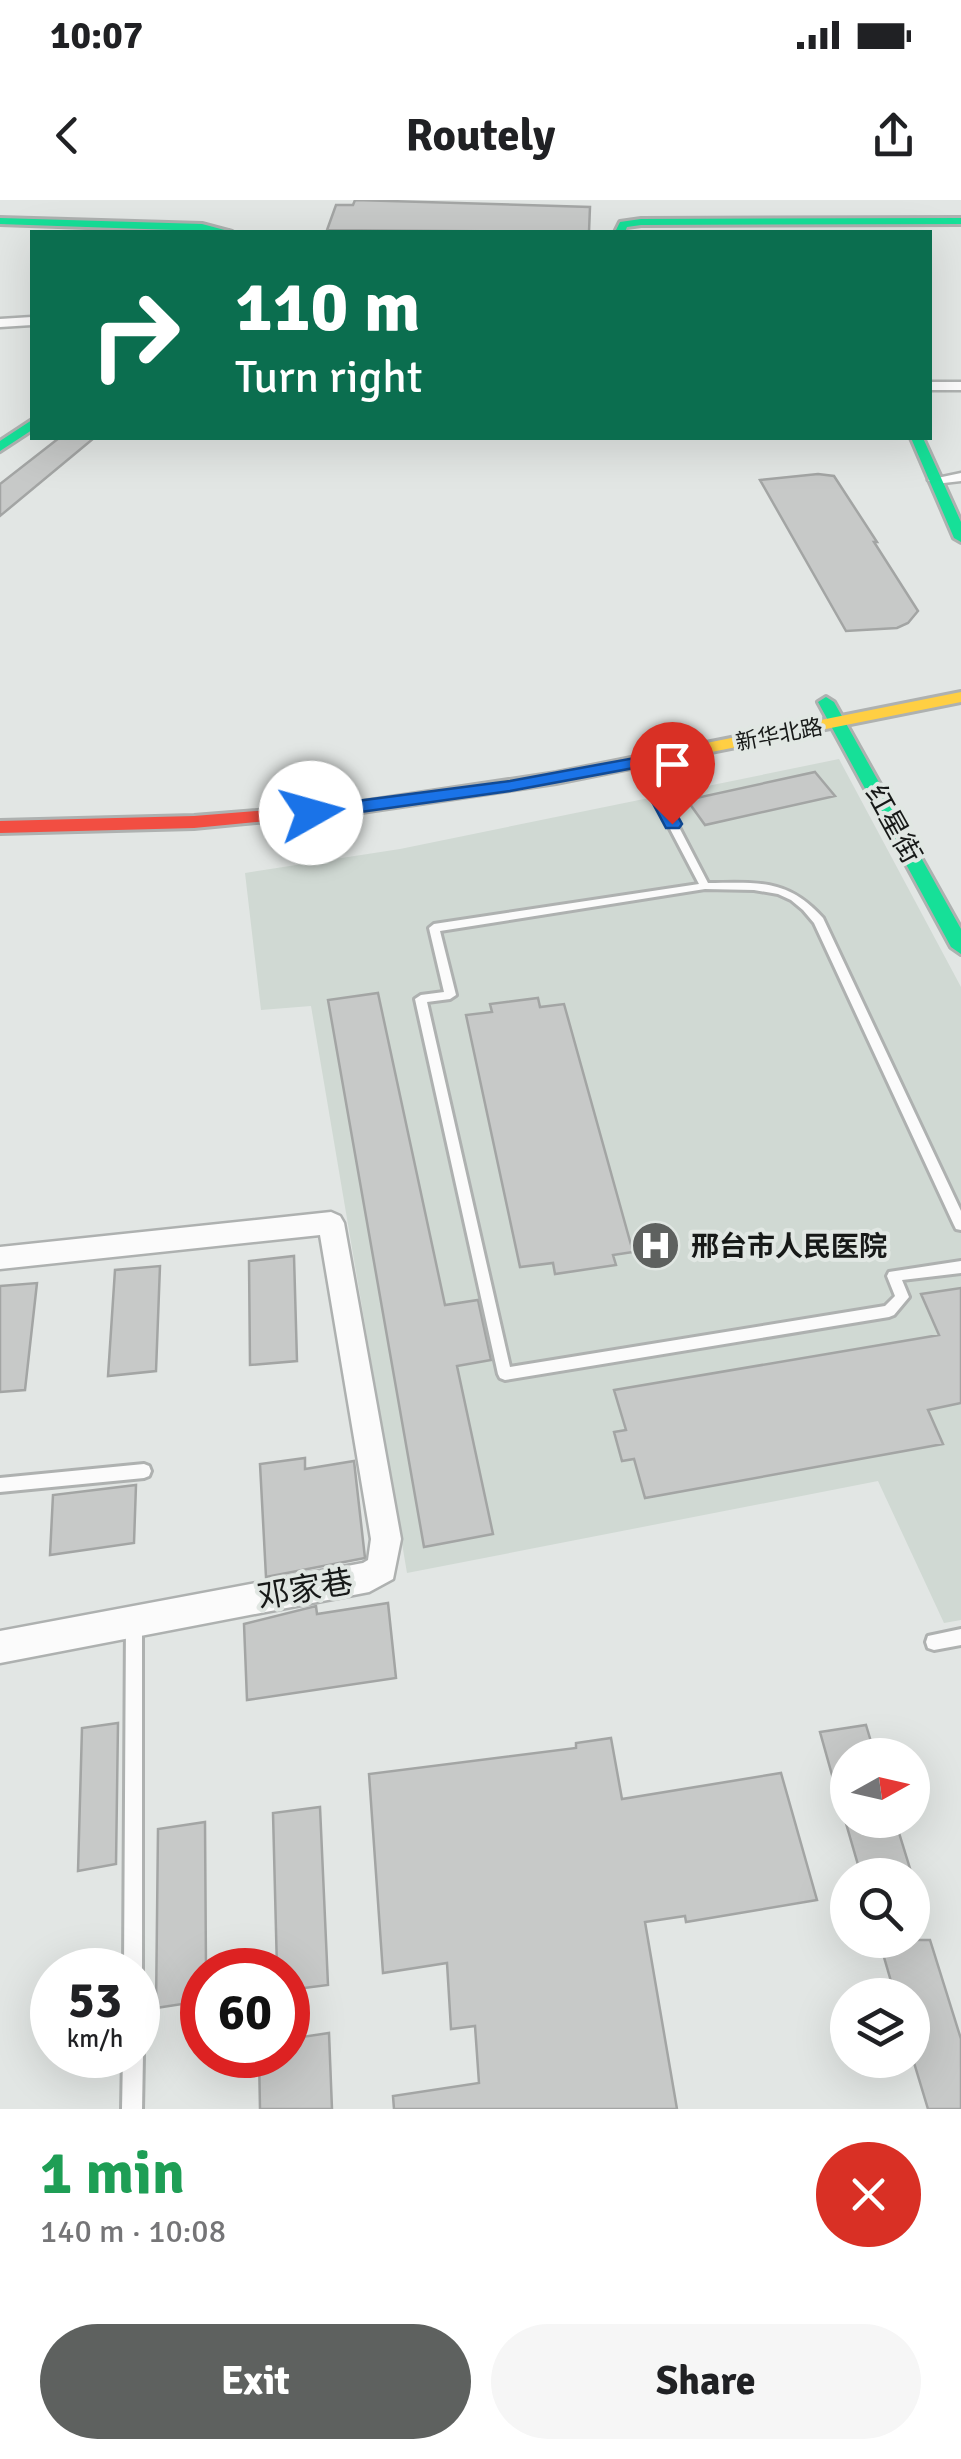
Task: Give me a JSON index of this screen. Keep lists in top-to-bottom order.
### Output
{
  "streets": {
    "main road": ["新华北路", "红星街"],
    "street": ["邓家巷"]
  },
  "crossings": [
    ["新华北路", "红星街"]
  ],
  "places": {
    "hospital": ["邢台市人民医院"]
  },
  "north": "right",
  "page": {
    "status": "10:07",
    "header": "Routely",
    "turn": ["110 m", "Turn right"],
    "speed": "53 km/h",
    "limit": "60",
    "heading": ["1 min", "140 m · 10:08"],
    "buttons": ["Exit", "Share"]
  }
}
